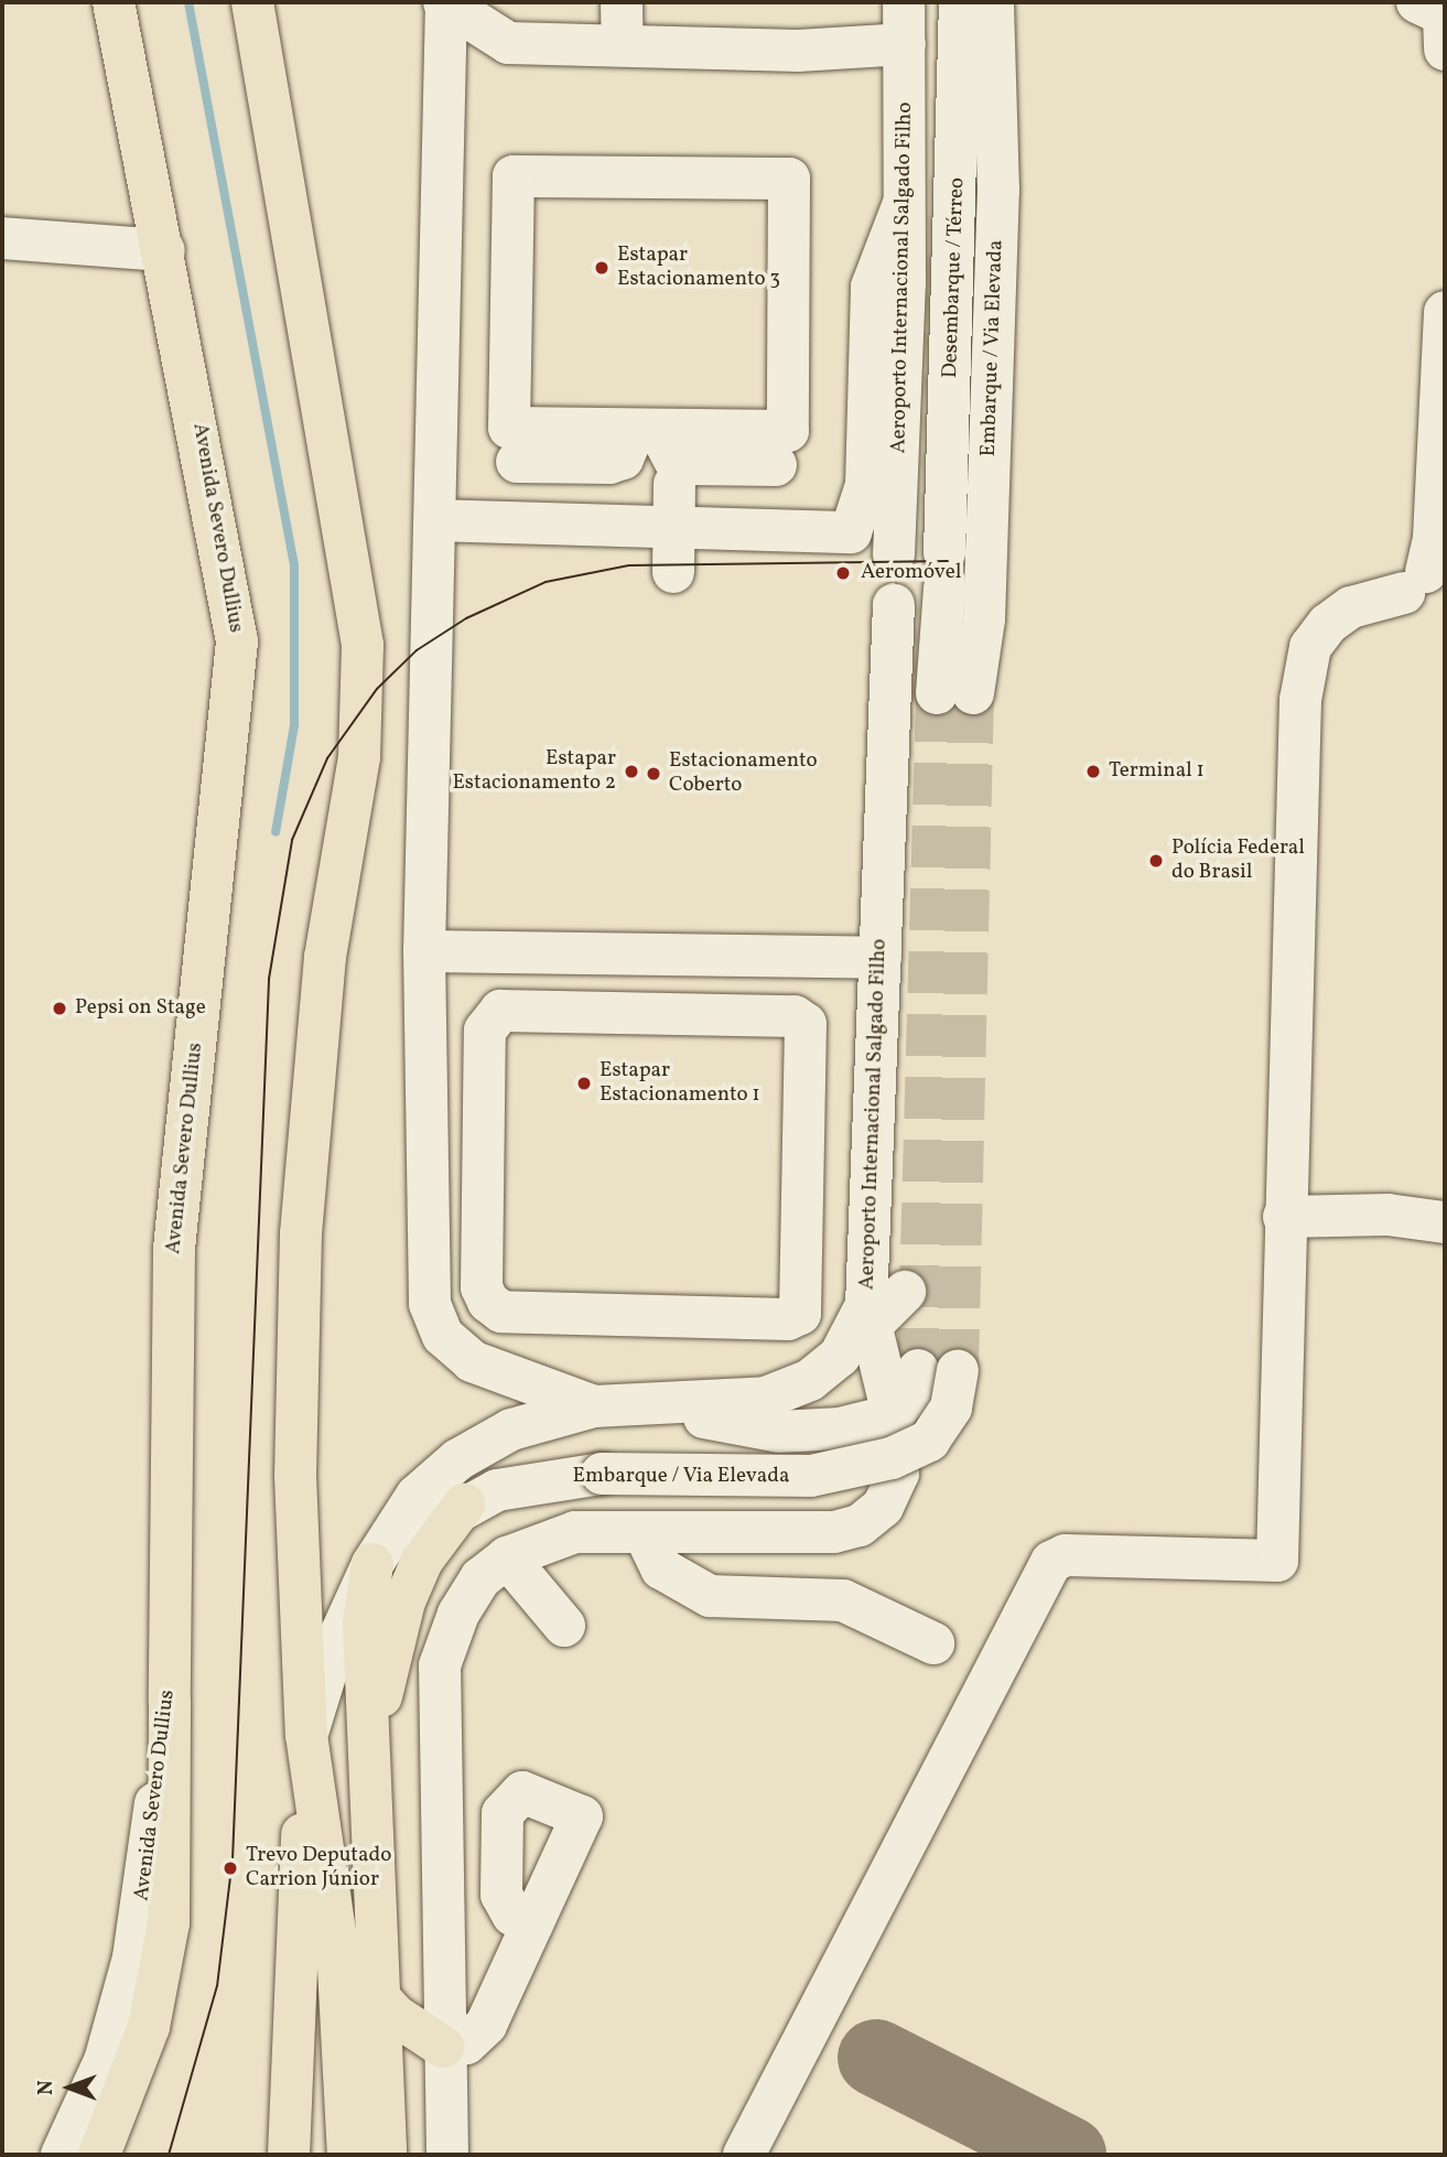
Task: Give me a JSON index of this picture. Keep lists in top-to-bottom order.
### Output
{
  "streets": {
    "main road": ["Avenida Severo Dullius"],
    "street": ["Aeroporto Internacional Salgado Filho", "Desembarque / Térreo", "Embarque / Via Elevada"]
  },
  "crossings": [
    ["Aeroporto Internacional Salgado Filho", "Embarque / Via Elevada"],
    ["Desembarque / Térreo", "Embarque / Via Elevada"]
  ],
  "places": [
    "Estapar Estacionamento 3",
    "Aeromóvel",
    "Estapar Estacionamento 2",
    "Terminal 1",
    "Estacionamento Coberto",
    "Polícia Federal do Brasil",
    "Pepsi on Stage",
    "Estapar Estacionamento 1",
    "Trevo Deputado Carrion Júnior"
  ],
  "north": "left"
}
